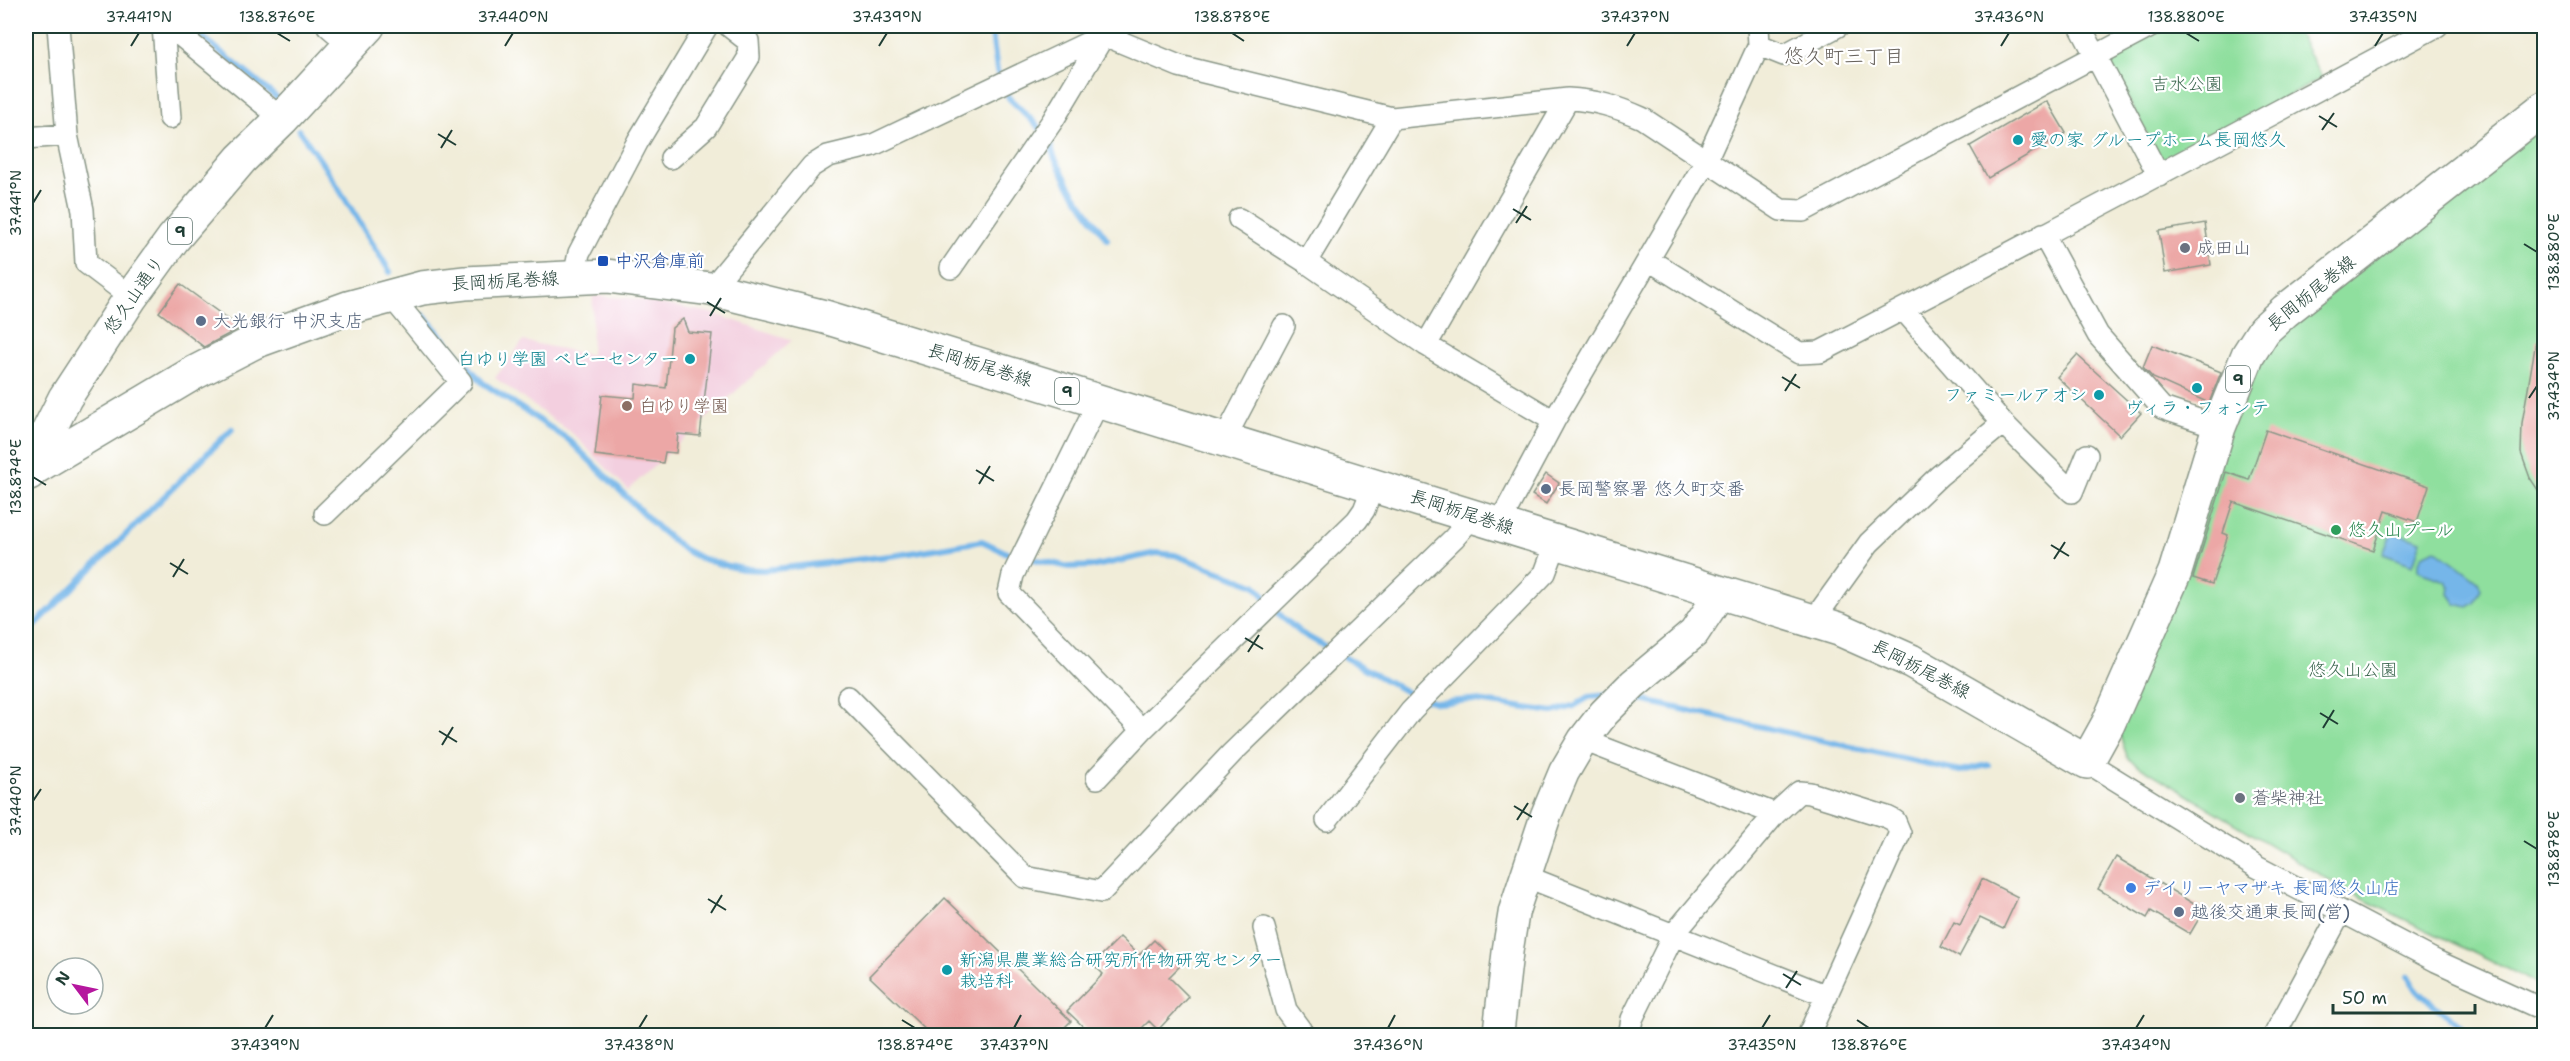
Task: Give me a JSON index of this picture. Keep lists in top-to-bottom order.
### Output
{
  "streets": {
    "main road": ["9", "長岡栃尾巻線", "悠久山通り"]
  },
  "crossings": [
    ["長岡栃尾巻線", "悠久山通り"]
  ],
  "districts": ["悠久町三丁目"],
  "parks": ["吉水公園", "悠久山公園"],
  "places": {
    "other": [
      "愛の家 グループホーム長岡悠久",
      "成田山",
      "大光銀行 中沢支店",
      "白ゆり学園 ベビーセンター",
      "ヴィラ・フォンテ",
      "ファミールアオシ",
      "白ゆり学園",
      "長岡警察署 悠久町交番",
      "悠久山プール",
      "蒼柴神社",
      "デイリーヤマザキ 長岡悠久山店",
      "越後交通東長岡(営)",
      "新潟県農業総合研究所作物研究センター 栽培科"
    ],
    "transit": ["中沢倉庫前"]
  },
  "scale_bar": "50 m",
  "north": "top left",
  "coordinates": [
    "37.441°N",
    "138.876°E",
    "37.440°N",
    "37.439°N",
    "138.878°E",
    "37.437°N",
    "37.436°N",
    "138.880°E",
    "37.435°N",
    "37.434°N",
    "138.874°E",
    "37.438°N"
  ]
}
